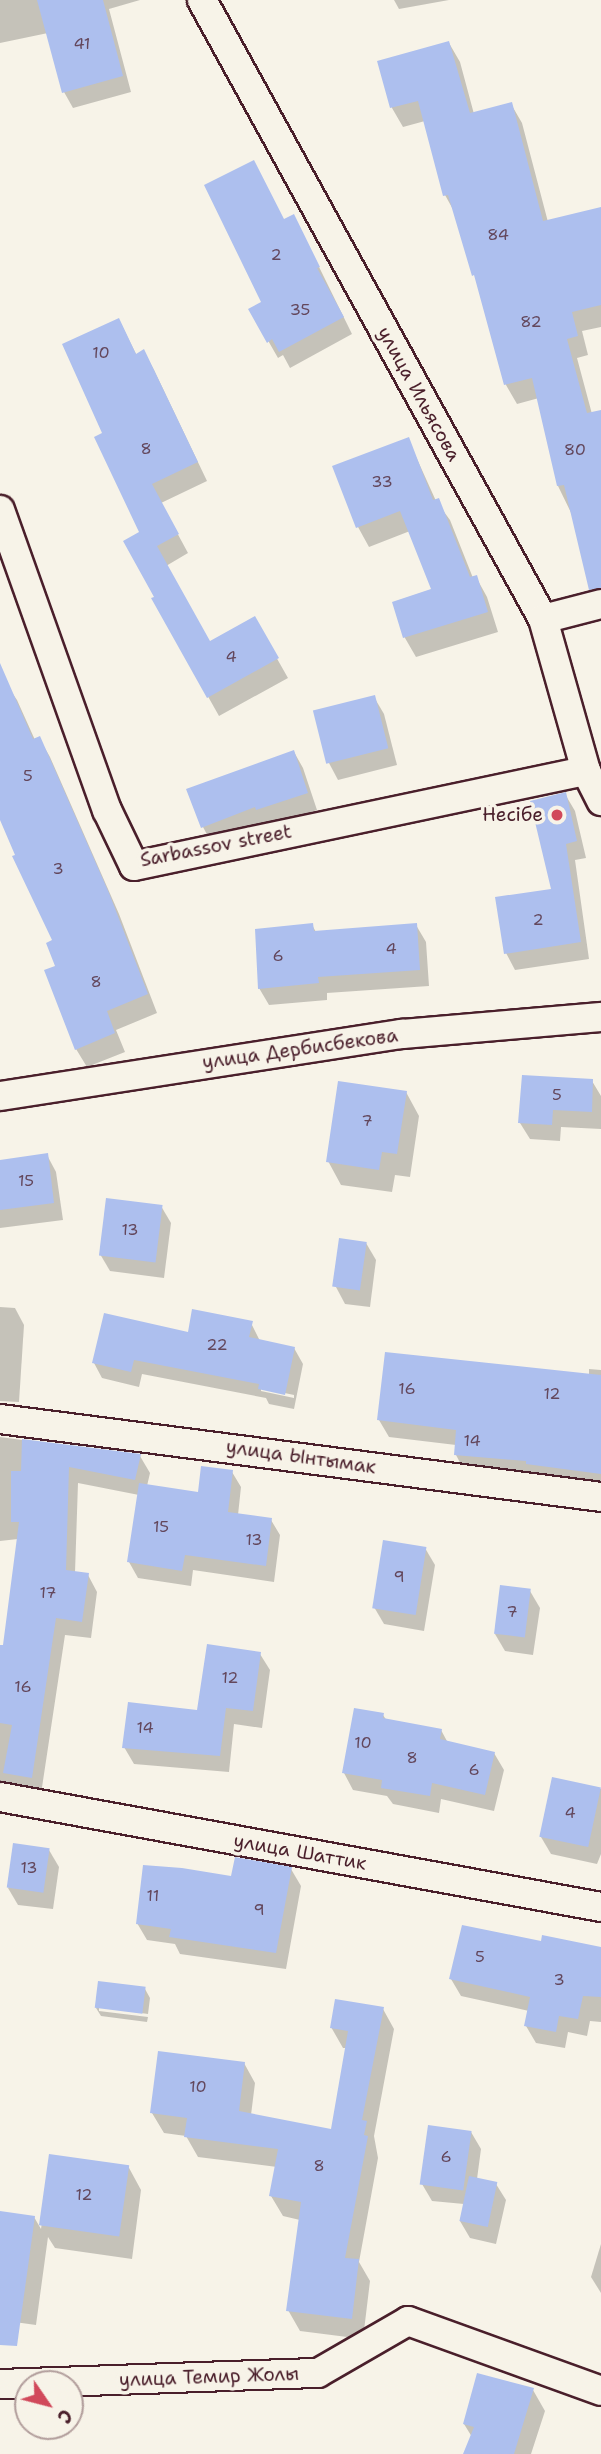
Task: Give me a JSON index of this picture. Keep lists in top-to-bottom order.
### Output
{
  "streets": {
    "street": [
      "улица Ильясова",
      "Sarbassov street",
      "улица Дербисбекова",
      "улица Ынтымак",
      "улица Шаттик",
      "улица Темир Жолы"
    ]
  },
  "crossings": [
    ["улица Ильясова", "Sarbassov street"]
  ],
  "places": ["Несібе"],
  "house_numbers": [
    "41",
    "84",
    "2",
    "35",
    "82",
    "10",
    "8",
    "80",
    "33",
    "4",
    "5",
    "3",
    "2",
    "4",
    "6",
    "8",
    "5",
    "7",
    "15",
    "13",
    "22",
    "16",
    "12",
    "14",
    "15",
    "13",
    "9",
    "17",
    "7",
    "12",
    "16",
    "14",
    "10",
    "8",
    "6",
    "4",
    "13",
    "11",
    "9",
    "5",
    "3",
    "10",
    "6",
    "8",
    "12"
  ],
  "north": "bottom right"
}
